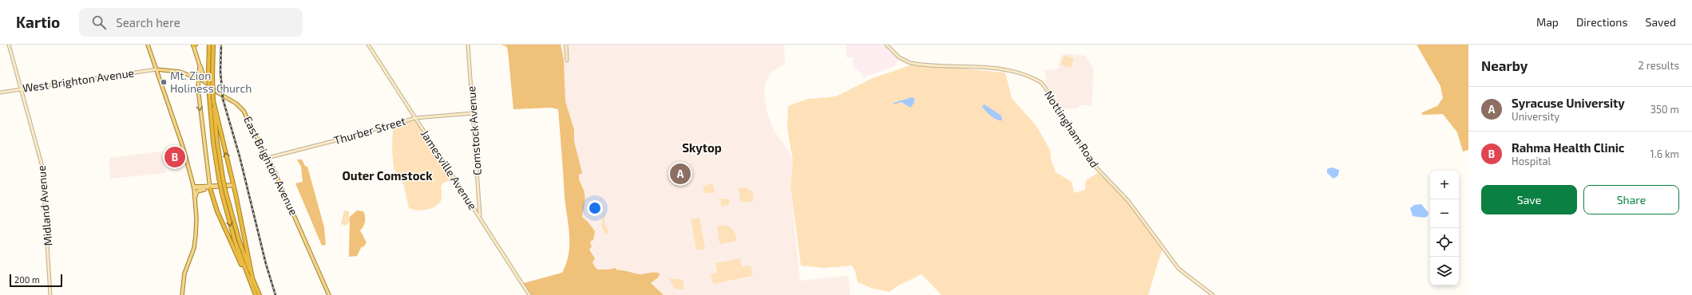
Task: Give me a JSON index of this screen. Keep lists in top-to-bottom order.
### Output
{
  "streets": {
    "main road": ["East Brighton Avenue"],
    "street": [
      "West Brighton Avenue",
      "Nottingham Road",
      "Thurber Street",
      "Comstock Avenue",
      "Jamesville Avenue",
      "Midland Avenue"
    ]
  },
  "crossings": [
    ["West Brighton Avenue", "East Brighton Avenue"],
    ["West Brighton Avenue", "Midland Avenue"],
    ["Thurber Street", "Comstock Avenue"],
    ["Thurber Street", "East Brighton Avenue"],
    ["Thurber Street", "Jamesville Avenue"],
    ["Comstock Avenue", "Jamesville Avenue"]
  ],
  "districts": ["Skytop", "Outer Comstock"],
  "places": ["Mt. Zion Holiness Church"],
  "scale_bar": "200 m",
  "page": {
    "header": "Kartio",
    "search": "Search here",
    "nav": ["Map", "Directions", "Saved"],
    "heading": ["Nearby", "2 results"],
    "list": [
      {
        "mark": "A",
        "name": "Syracuse University",
        "note": "University",
        "value": "350 m"
      },
      {
        "mark": "B",
        "name": "Rahma Health Clinic",
        "note": "Hospital",
        "value": "1.6 km"
      }
    ],
    "pins": ["B", "A"],
    "map_buttons": ["+", "−"],
    "buttons": ["Save", "Share"],
    "scale": "200 m"
  }
}
